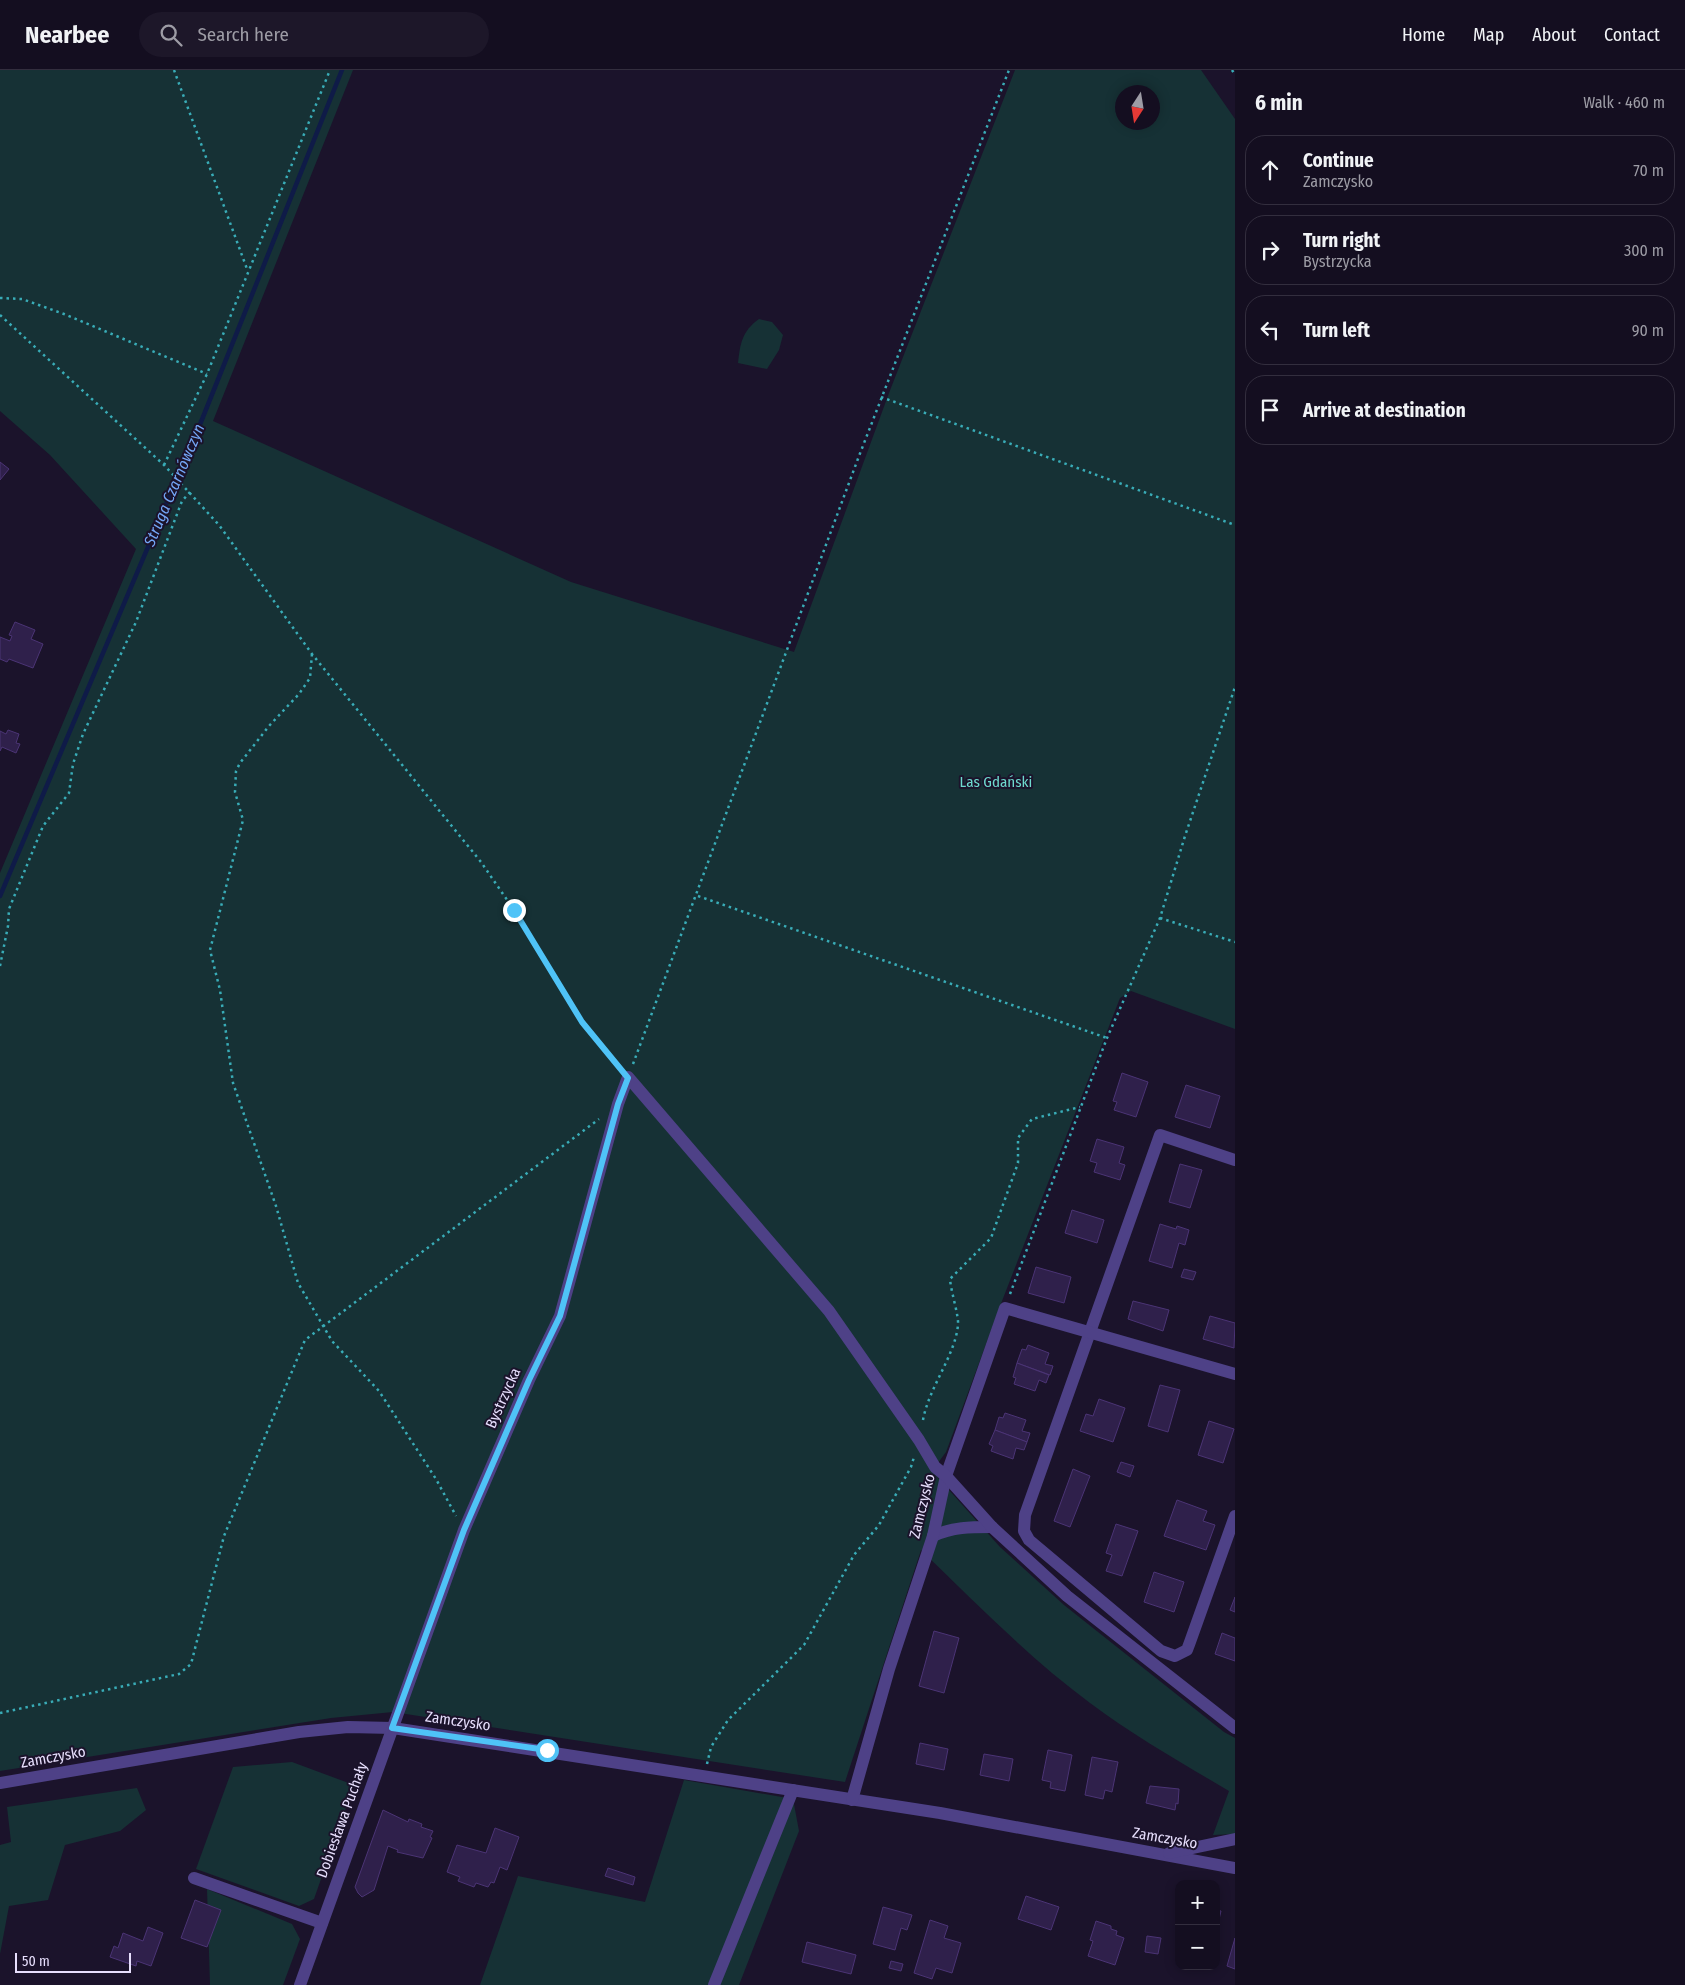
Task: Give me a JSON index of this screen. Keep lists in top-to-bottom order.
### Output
{
  "streets": {
    "street": ["Bystrzycka", "Zamczysko", "Dobiesława Puchały"]
  },
  "crossings": [
    ["Bystrzycka", "Zamczysko"],
    ["Bystrzycka", "Dobiesława Puchały"],
    ["Zamczysko", "Dobiesława Puchały"]
  ],
  "water": ["Struga Czarnówczyn"],
  "parks": ["Las Gdański"],
  "scale_bar": "50 m",
  "north": "bottom",
  "page": {
    "header": "Nearbee",
    "search": "Search here",
    "nav": [
      "Home",
      "Map",
      "About",
      "Contact"
    ],
    "heading": ["6 min", "Walk · 460 m"],
    "list": [
      ["Continue", "Zamczysko", "70 m"],
      ["Turn right", "Bystrzycka", "300 m"],
      ["Turn left", "90 m"],
      "Arrive at destination"
    ],
    "map_buttons": ["+", "−"],
    "scale": "50 m"
  }
}
